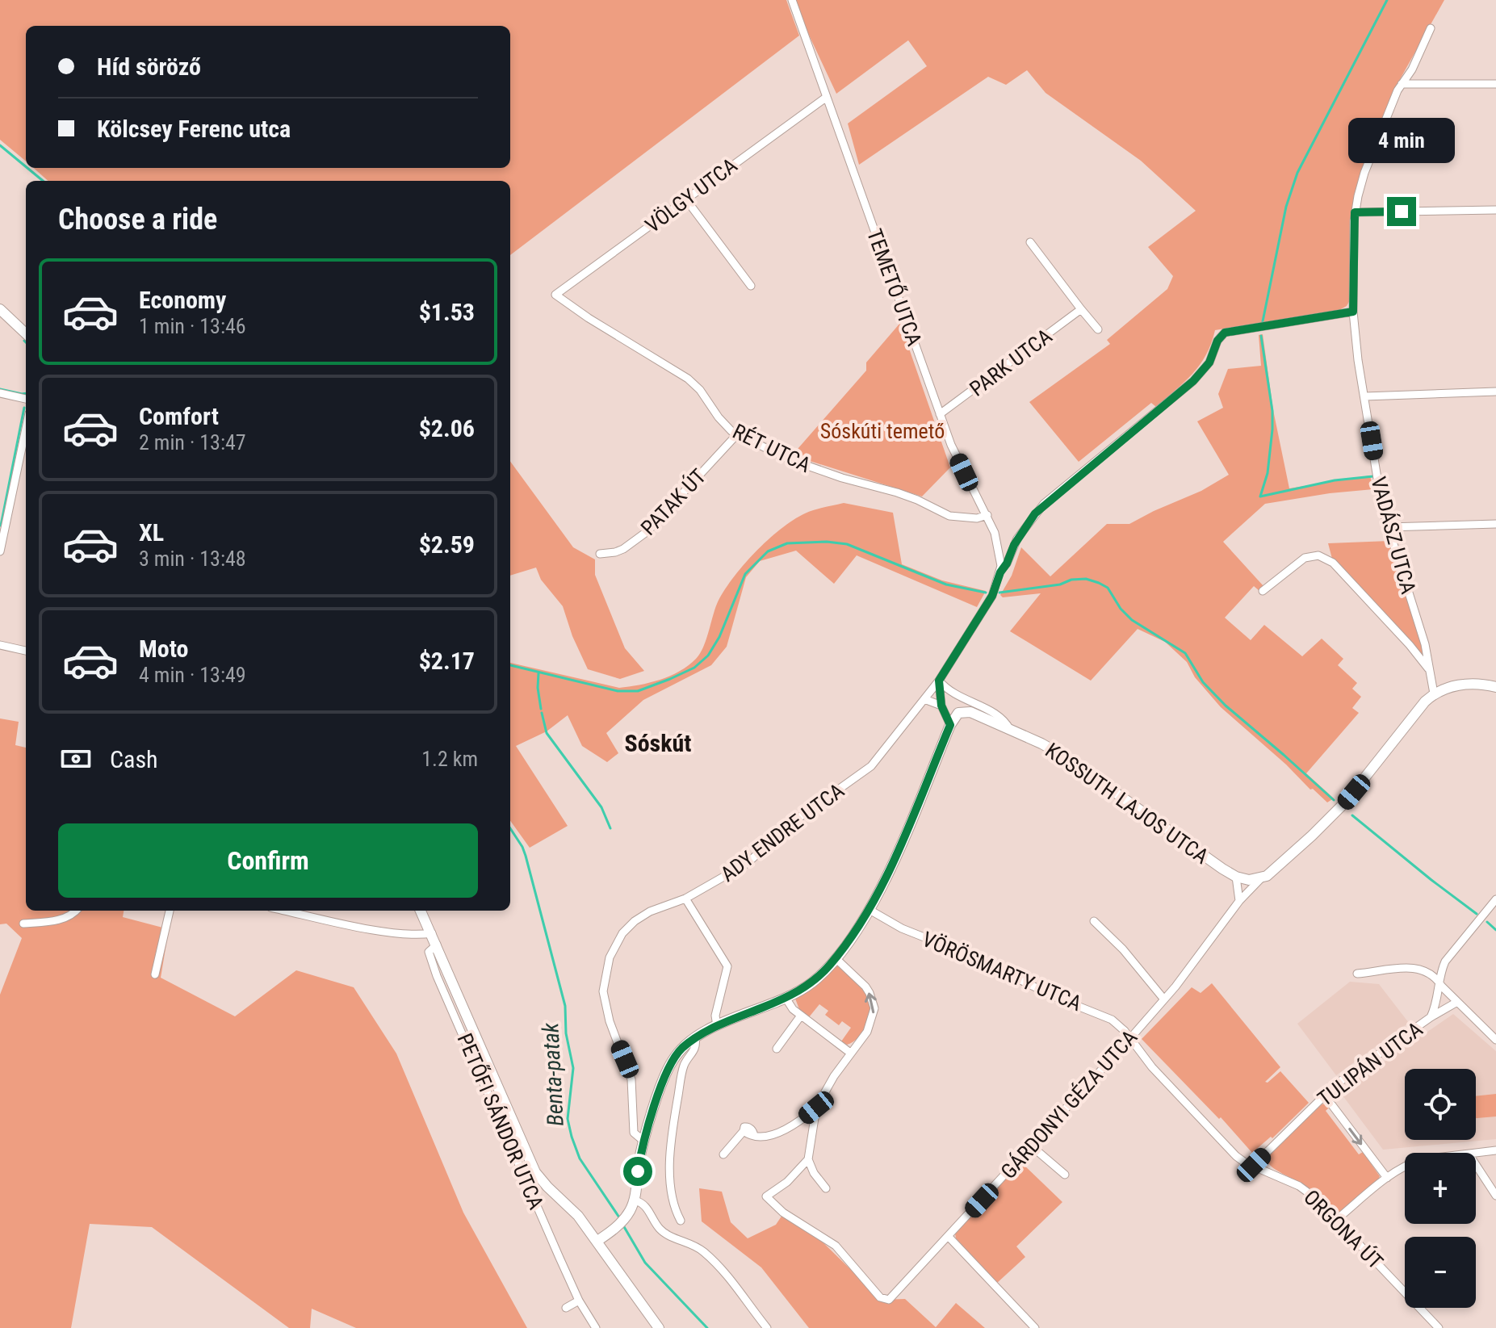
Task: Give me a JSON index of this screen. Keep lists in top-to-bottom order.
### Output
{
  "streets": {
    "street": [
      "VÖLGY UTCA",
      "TEMETŐ UTCA",
      "PARK UTCA",
      "RÉT UTCA",
      "PATAK ÚT",
      "VADÁSZ UTCA",
      "KOSSUTH LAJOS UTCA",
      "ADY ENDRE UTCA",
      "VÖRÖSMARTY UTCA",
      "TULIPÁN UTCA",
      "GÁRDONYI GÉZA UTCA",
      "PETŐFI SÁNDOR UTCA",
      "ORGONA ÚT"
    ]
  },
  "crossings": [
    ["VÖLGY UTCA", "TEMETŐ UTCA"],
    ["VÖLGY UTCA", "RÉT UTCA"],
    ["TEMETŐ UTCA", "PARK UTCA"],
    ["TEMETŐ UTCA", "RÉT UTCA"],
    ["TEMETŐ UTCA", "ADY ENDRE UTCA"],
    ["RÉT UTCA", "PATAK ÚT"],
    ["VADÁSZ UTCA", "ADY ENDRE UTCA"],
    ["VÖRÖSMARTY UTCA", "GÁRDONYI GÉZA UTCA"],
    ["VÖRÖSMARTY UTCA", "ORGONA ÚT"],
    ["TULIPÁN UTCA", "ORGONA ÚT"],
    ["GÁRDONYI GÉZA UTCA", "ORGONA ÚT"]
  ],
  "districts": ["Sóskút"],
  "water": ["Benta-patak"],
  "parks": ["Sóskúti temető"],
  "page": {
    "banner": ["Híd söröző", "Kölcsey Ferenc utca"],
    "bubble": "4 min",
    "heading": "Choose a ride",
    "list": [
      {
        "name": "Economy",
        "note": "1 min · 13:46",
        "value": "$1.53"
      },
      {
        "name": "Comfort",
        "note": "2 min · 13:47",
        "value": "$2.06"
      },
      {
        "name": "XL",
        "note": "3 min · 13:48",
        "value": "$2.59"
      },
      {
        "name": "Moto",
        "note": "4 min · 13:49",
        "value": "$2.17"
      }
    ],
    "pay": ["Cash", "1.2 km"],
    "buttons": "Confirm",
    "map_buttons": ["+", "−"]
  }
}
